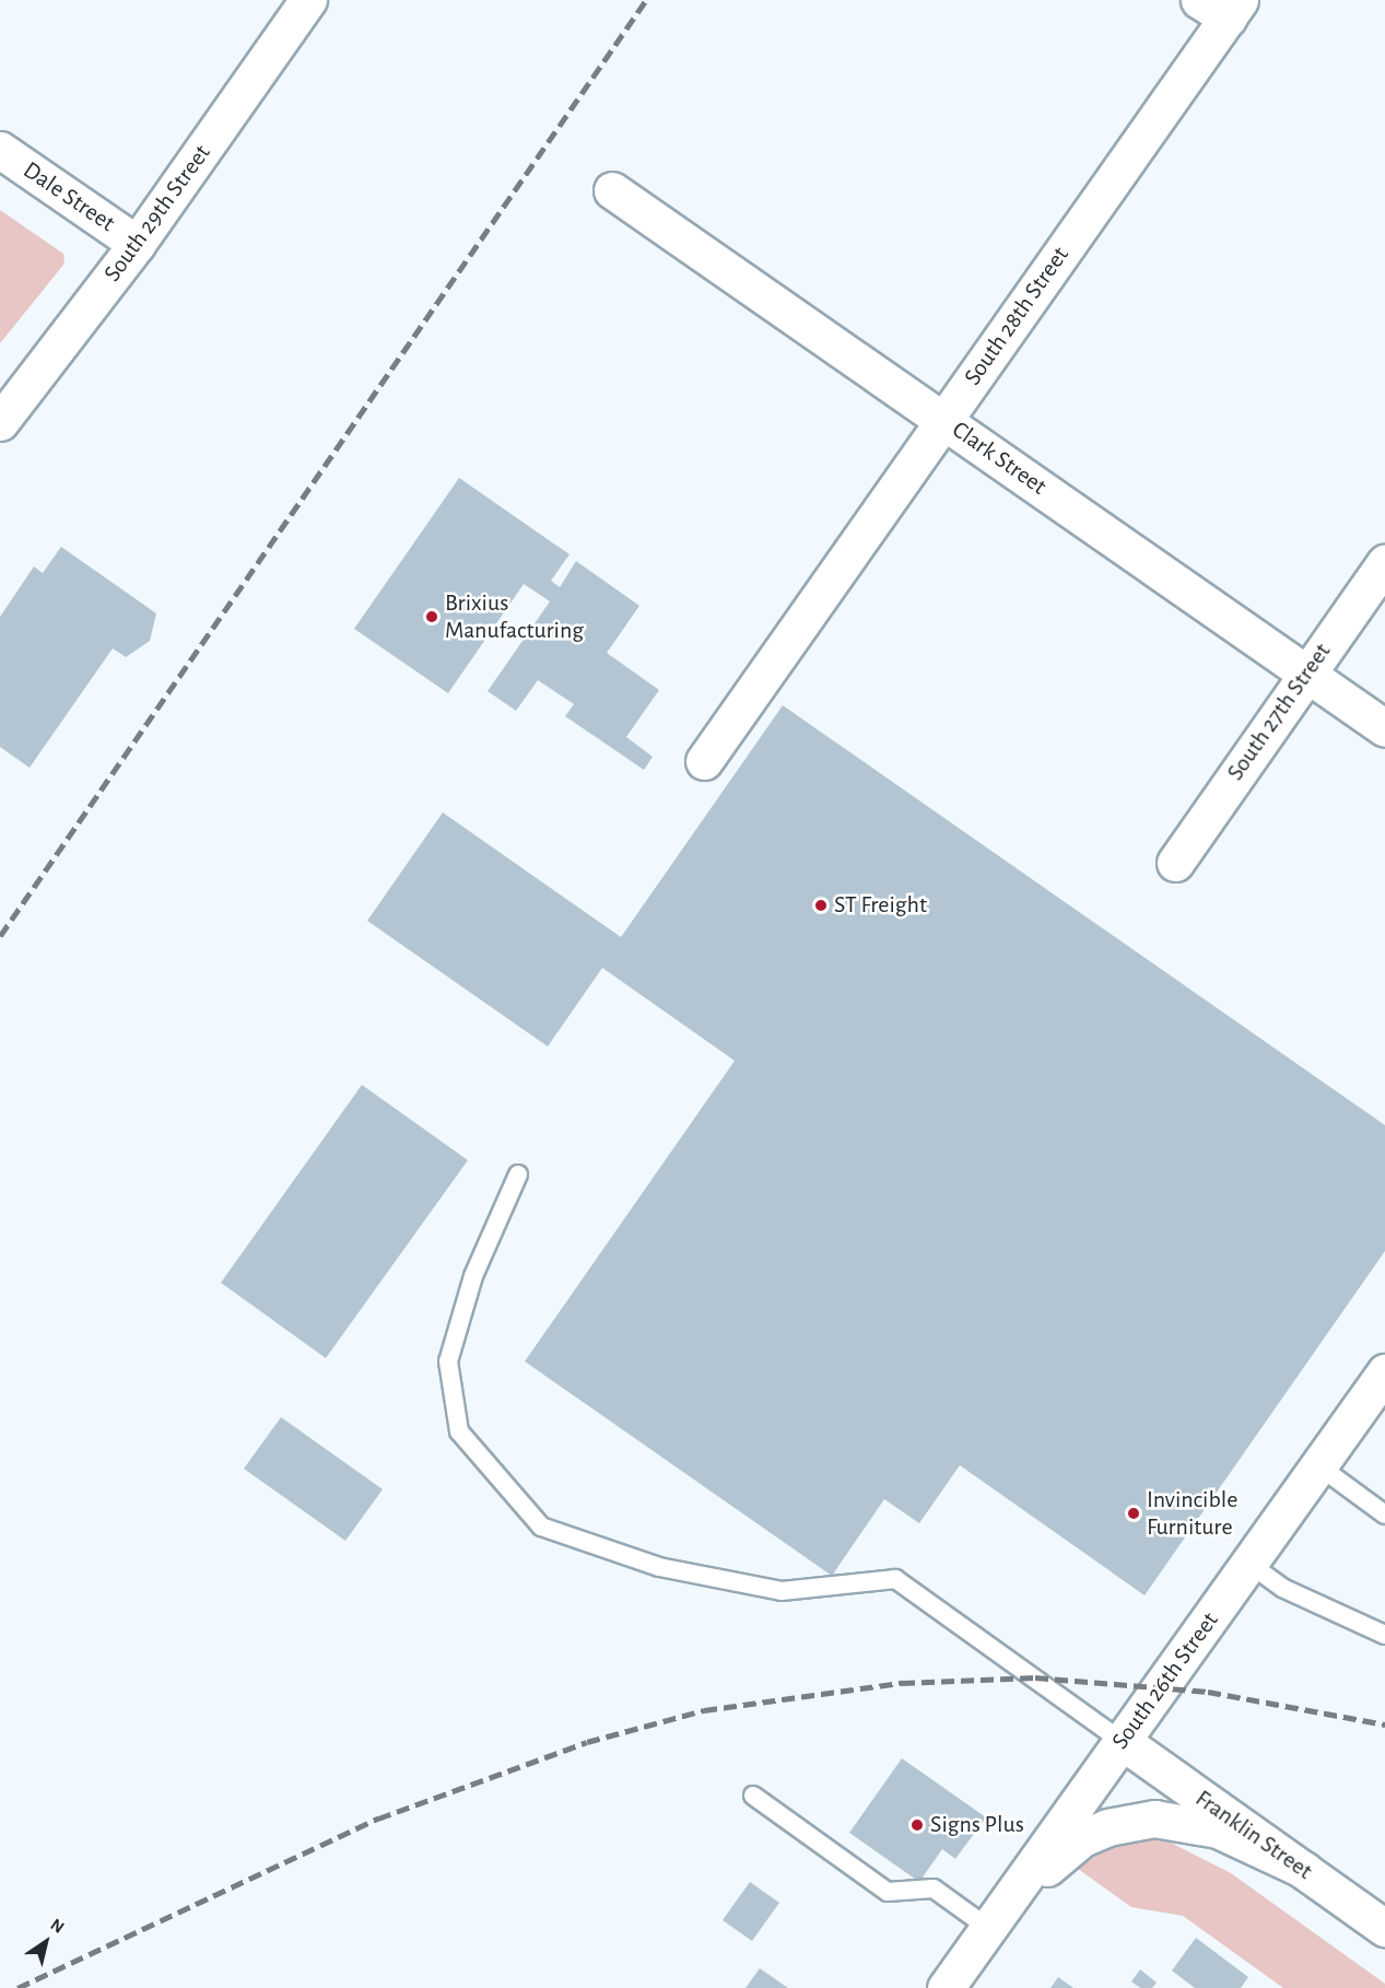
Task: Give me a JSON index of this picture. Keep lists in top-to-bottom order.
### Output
{
  "streets": {
    "street": [
      "Dale Street",
      "South 29th Street",
      "South 28th Street",
      "Clark Street",
      "South 27th Street",
      "South 26th Street",
      "Franklin Street"
    ]
  },
  "crossings": [
    ["Dale Street", "South 29th Street"],
    ["South 28th Street", "Clark Street"],
    ["Clark Street", "South 27th Street"],
    ["South 26th Street", "Franklin Street"]
  ],
  "places": [
    "Brixius Manufacturing",
    "ST Freight",
    "Invincible Furniture",
    "Signs Plus"
  ],
  "north": "top right"
}
